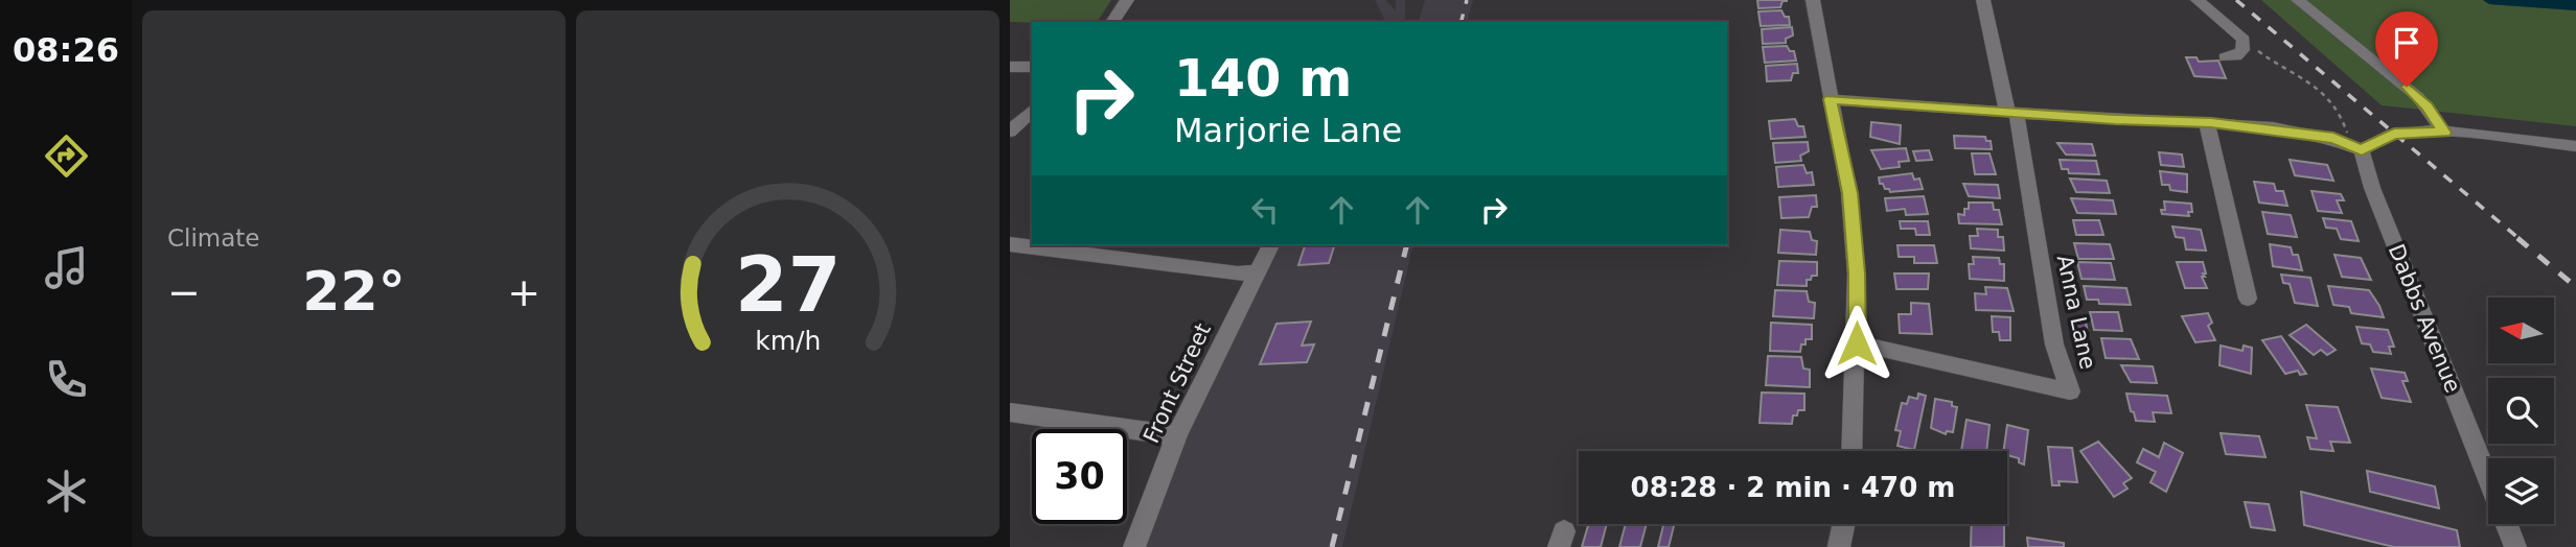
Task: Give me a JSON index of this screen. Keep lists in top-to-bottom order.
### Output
{
  "streets": {
    "street": ["Anna Lane", "Dabbs Avenue", "Front Street"]
  },
  "north": "left",
  "page": {
    "tabs": "08:26",
    "tile": "Climate",
    "turn": ["140 m", "Marjorie Lane"],
    "heat": ["−", "22°", "+"],
    "limit": "30",
    "trip": "08:28 · 2 min · 470 m",
    "gauge": ["27", "km/h"]
  }
}
